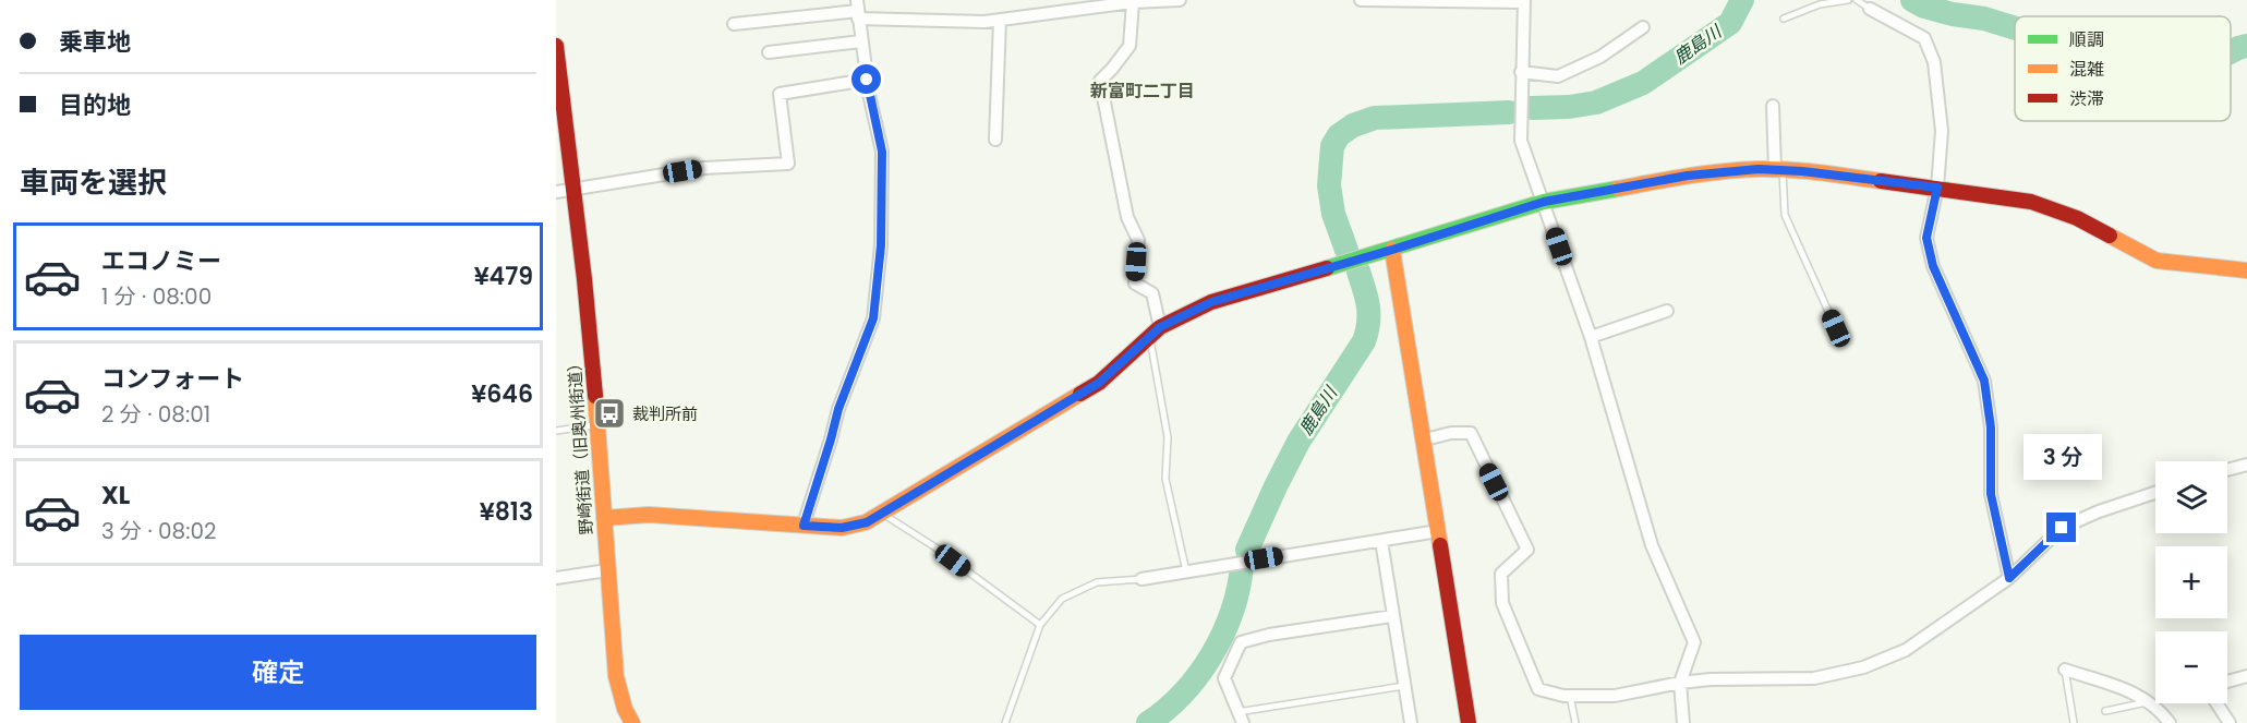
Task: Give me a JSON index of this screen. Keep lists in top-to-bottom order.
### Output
{
  "streets": {
    "main road": ["野崎街道（旧奥州街道）"]
  },
  "districts": ["新富町二丁目"],
  "water": ["鹿島川"],
  "places": {
    "bus stop": ["裁判所前"]
  },
  "legend": ["順調", "混雑", "渋滞"],
  "page": {
    "banner": ["乗車地", "目的地"],
    "heading": "車両を選択",
    "list": [
      {
        "name": "エコノミー",
        "note": "1 分 · 08:00",
        "value": "¥479"
      },
      {
        "name": "コンフォート",
        "note": "2 分 · 08:01",
        "value": "¥646"
      },
      {
        "name": "XL",
        "note": "3 分 · 08:02",
        "value": "¥813"
      }
    ],
    "bubble": "3 分",
    "map_buttons": ["+", "−"],
    "buttons": "確定"
  }
}
